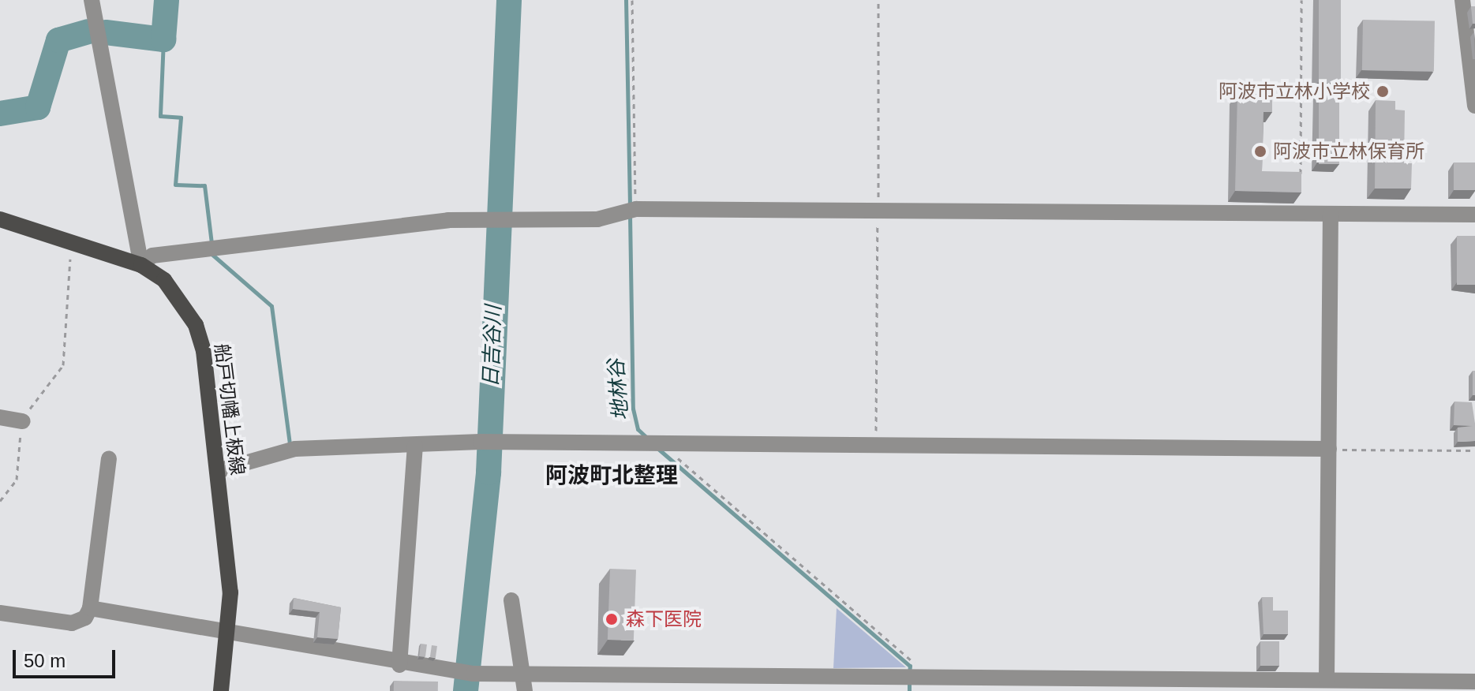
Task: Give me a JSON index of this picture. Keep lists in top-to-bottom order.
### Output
{
  "streets": {
    "main road": ["船戸切幡上板線"]
  },
  "districts": ["阿波町北整理"],
  "water": ["日吉谷川", "地林谷"],
  "places": ["阿波市立林小学校", "阿波市立林保育所", "森下医院"],
  "scale_bar": "50 m"
}
